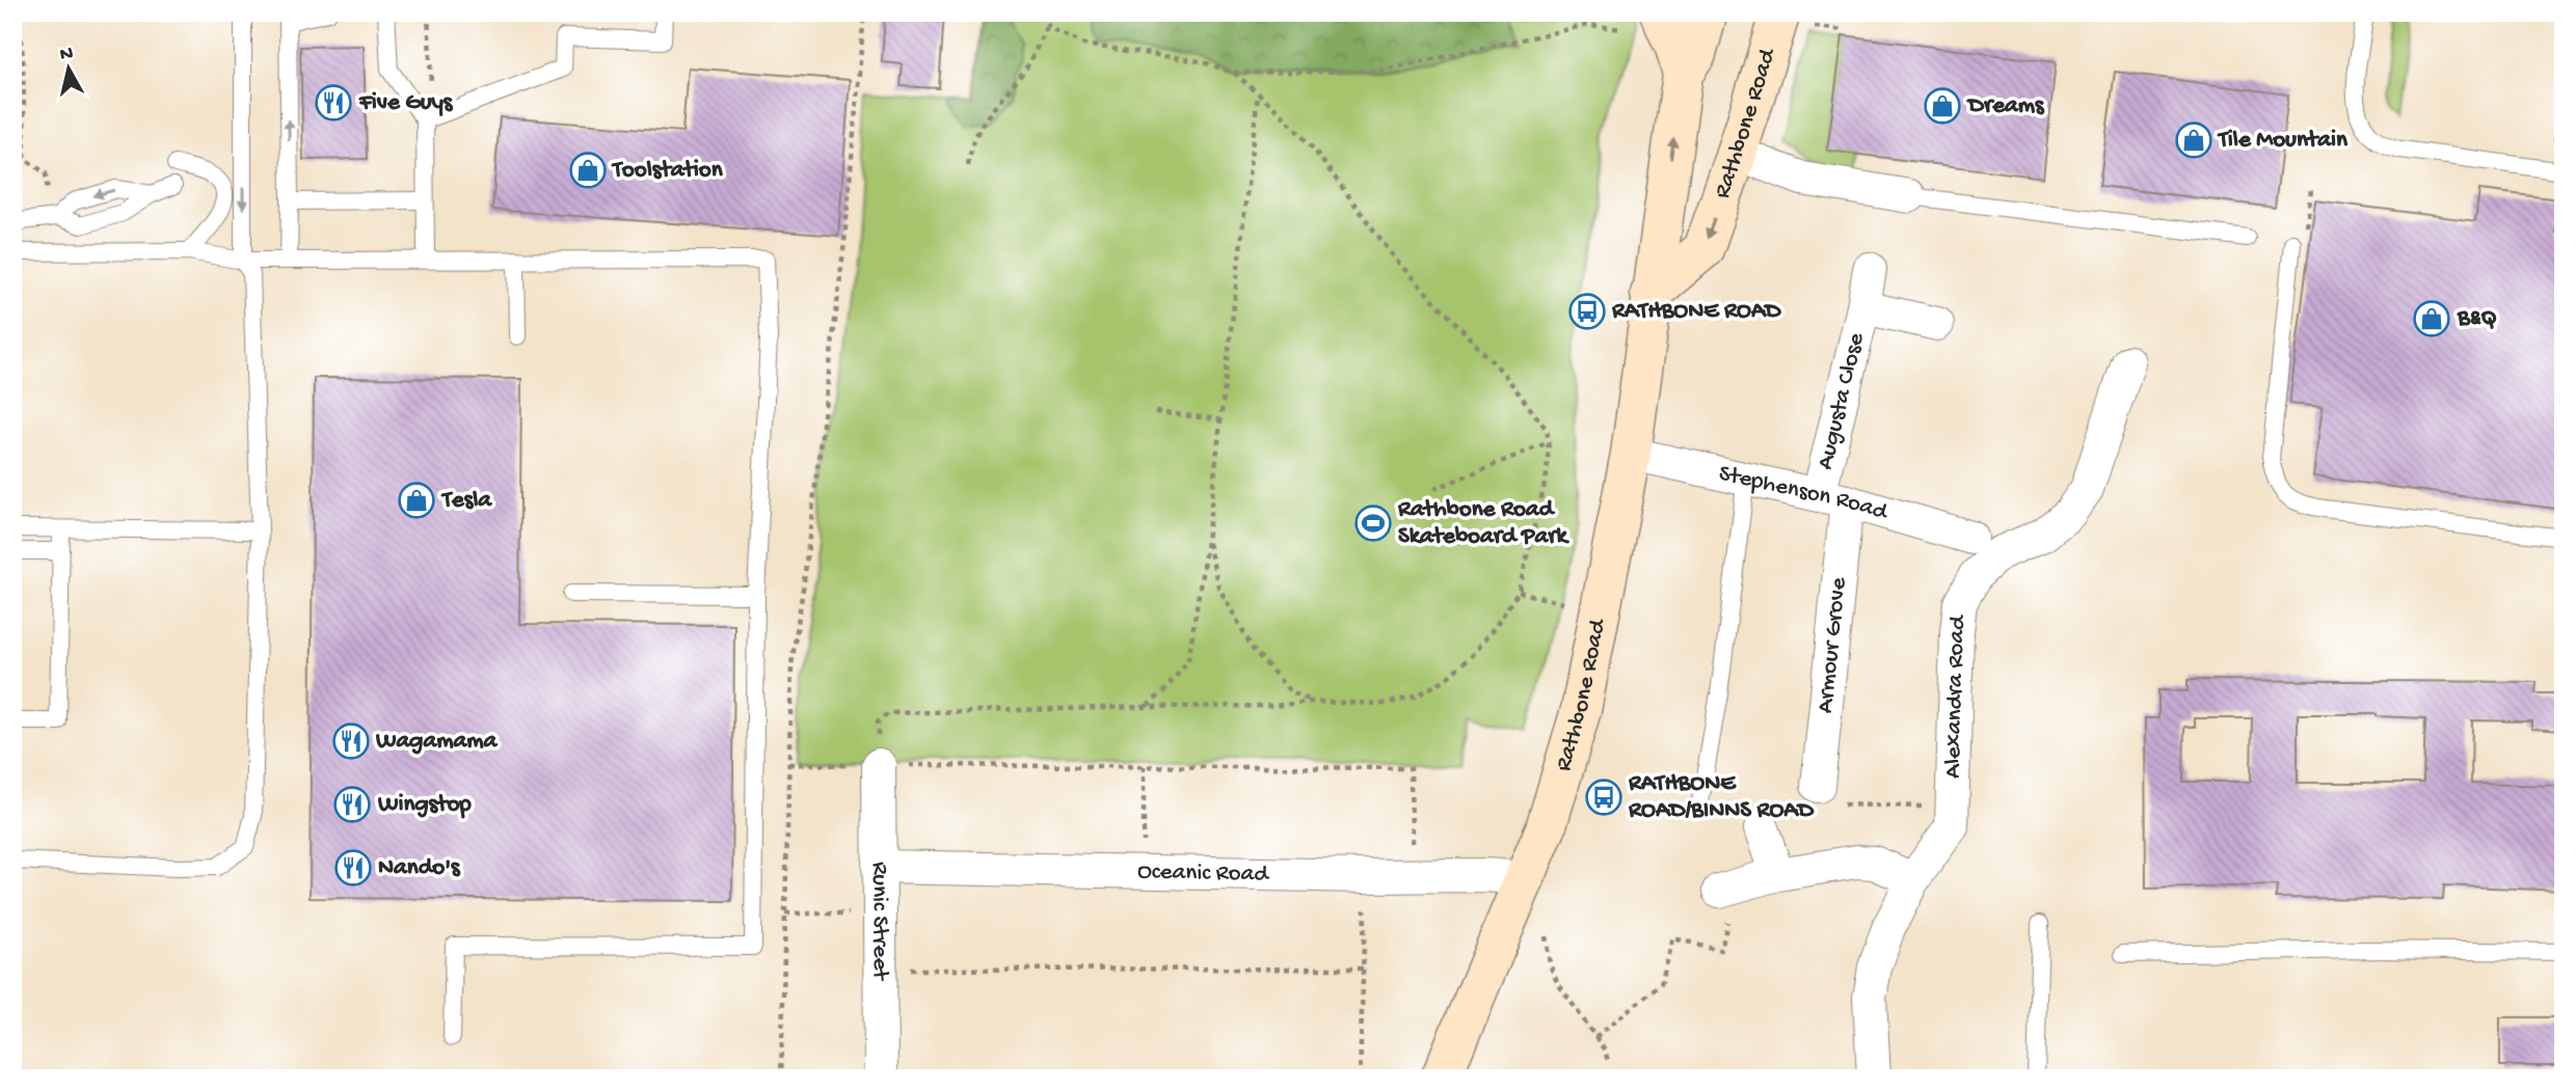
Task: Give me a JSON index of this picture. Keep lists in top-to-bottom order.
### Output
{
  "streets": {
    "main road": ["Rathbone Road"],
    "street": [
      "Augusta Close",
      "Stephenson Road",
      "Armour Grove",
      "Alexandra Road",
      "Oceanic Road",
      "Runic Street"
    ]
  },
  "crossings": [
    ["Rathbone Road", "Stephenson Road"],
    ["Rathbone Road", "Oceanic Road"],
    ["Augusta Close", "Stephenson Road"],
    ["Augusta Close", "Armour Grove"],
    ["Stephenson Road", "Armour Grove"],
    ["Oceanic Road", "Runic Street"]
  ],
  "places": {
    "restaurant": [
      "Five Guys",
      "Wagamama",
      "Wingstop",
      "Nando's"
    ],
    "shop": [
      "Dreams",
      "Tile Mountain",
      "Toolstation",
      "B&Q",
      "Tesla"
    ],
    "bus stop": ["RATHBONE ROAD", "RATHBONE ROAD/BINNS ROAD"],
    "sports": ["Rathbone Road Skateboard Park"]
  },
  "north": "top"
}
